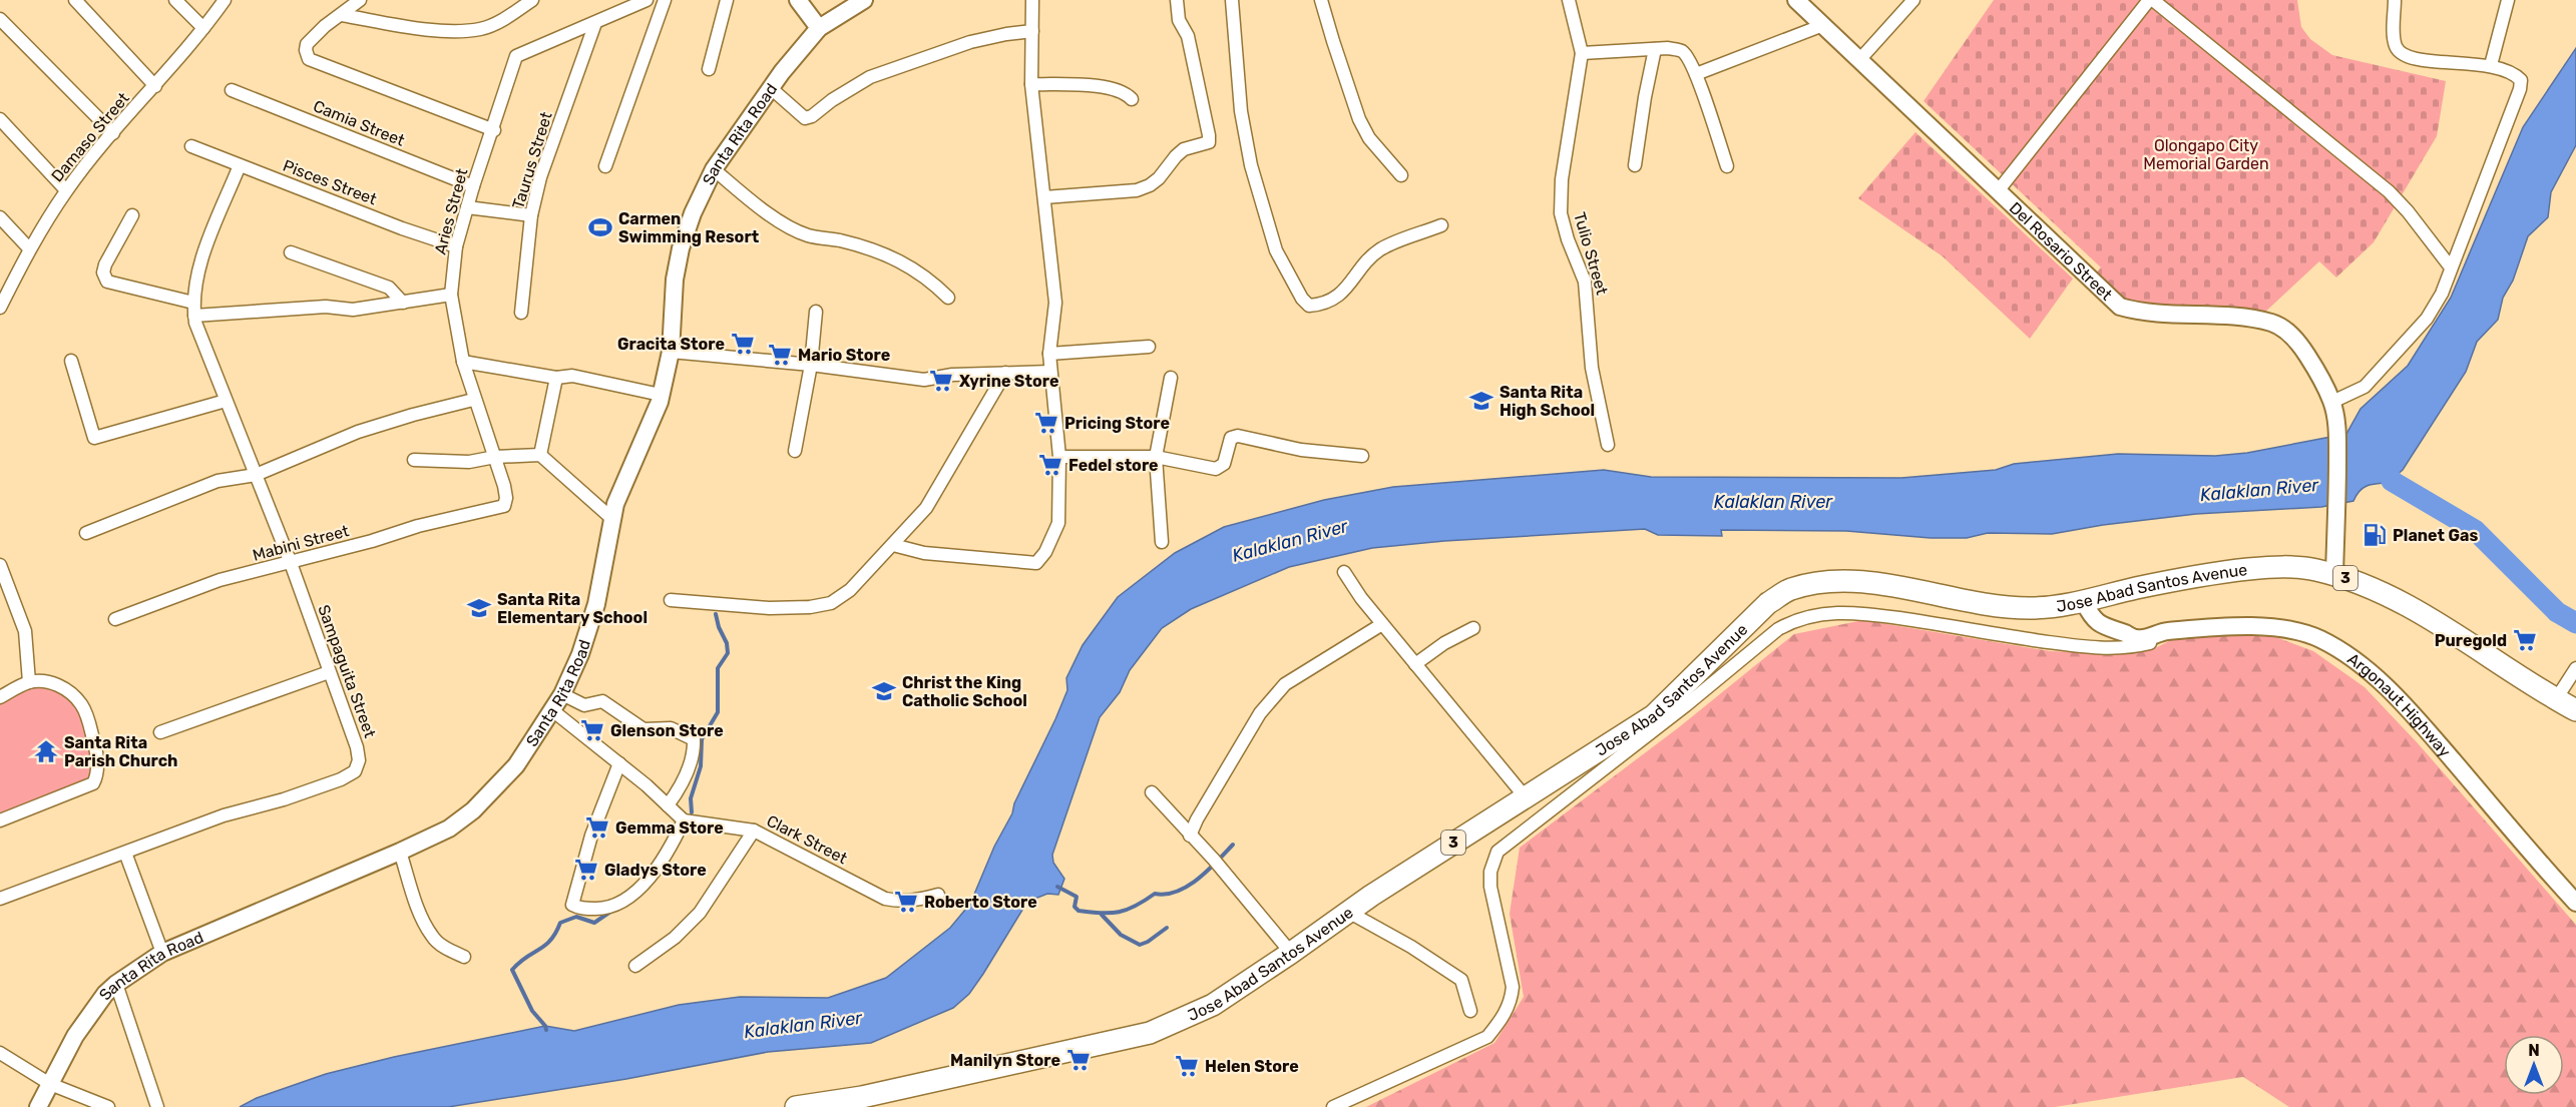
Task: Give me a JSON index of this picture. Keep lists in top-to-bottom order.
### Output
{
  "streets": {
    "highway": ["3", "Jose Abad Santos Avenue"],
    "main road": ["Santa Rita Road", "Del Rosario Street", "Argonaut Highway"],
    "street": [
      "Camia Street",
      "Damaso Street",
      "Taurus Street",
      "Pisces Street",
      "Aries Street",
      "Tulio Street",
      "Mabini Street",
      "Sampaguita Street",
      "Clark Street"
    ]
  },
  "crossings": [
    ["Camia Street", "Aries Street"],
    ["Taurus Street", "Aries Street"],
    ["Pisces Street", "Aries Street"],
    ["Aries Street", "Mabini Street"],
    ["Del Rosario Street", "Jose Abad Santos Avenue"],
    ["Mabini Street", "Sampaguita Street"],
    ["Jose Abad Santos Avenue", "Argonaut Highway"]
  ],
  "water": ["Kalaklan River"],
  "parks": ["Olongapo City Memorial Garden"],
  "places": {
    "sports": ["Carmen Swimming Resort"],
    "supermarket": [
      "Gracita Store",
      "Mario Store",
      "Xyrine Store",
      "Pricing Store",
      "Fedel store",
      "Puregold",
      "Glenson Store",
      "Gemma Store",
      "Gladys Store",
      "Roberto Store",
      "Manilyn Store",
      "Helen Store"
    ],
    "school or university": ["Santa Rita High School", "Santa Rita Elementary School", "Christ the King Catholic School"],
    "fuel station": ["Planet Gas"],
    "temple": ["Santa Rita Parish Church"]
  },
  "north": "top"
}
